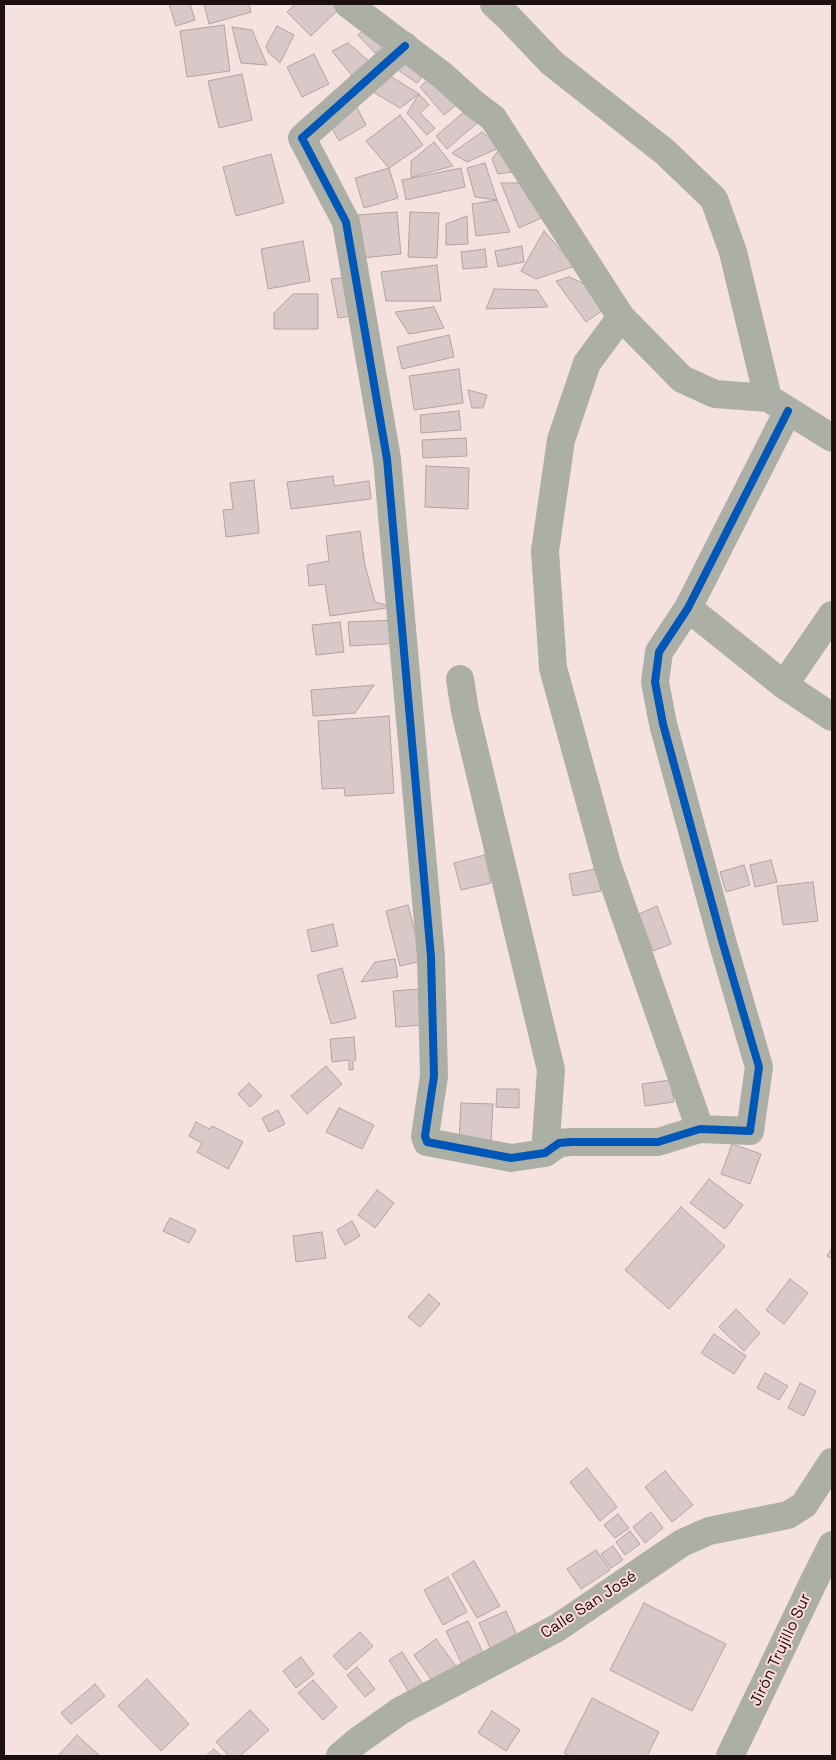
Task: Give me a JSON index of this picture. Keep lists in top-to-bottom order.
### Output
{
  "streets": {
    "street": ["Calle San José", "Jirón Trujillo Sur"]
  }
}
